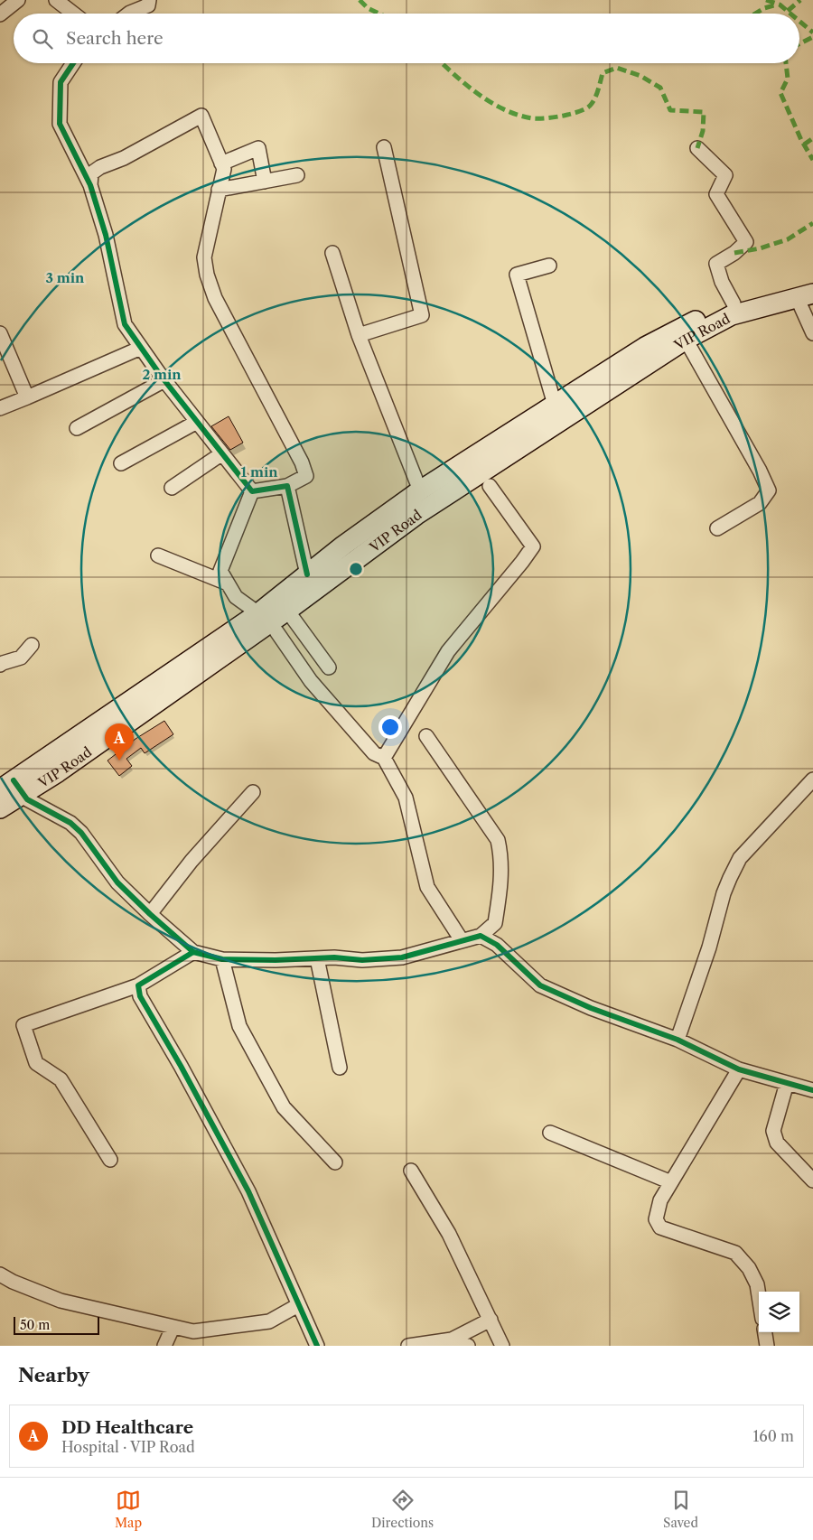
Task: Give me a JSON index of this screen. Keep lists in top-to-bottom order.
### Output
{
  "streets": {
    "main road": ["VIP Road"]
  },
  "scale_bar": "50 m",
  "page": {
    "search": "Search here",
    "pins": "A",
    "scale": "50 m",
    "heading": "Nearby",
    "list": [
      {
        "mark": "A",
        "name": "DD Healthcare",
        "note": "Hospital · VIP Road",
        "value": "160 m"
      }
    ],
    "nav": ["Map", "Directions", "Saved"]
  },
  "rings": ["3 min", "2 min", "1 min"]
}
